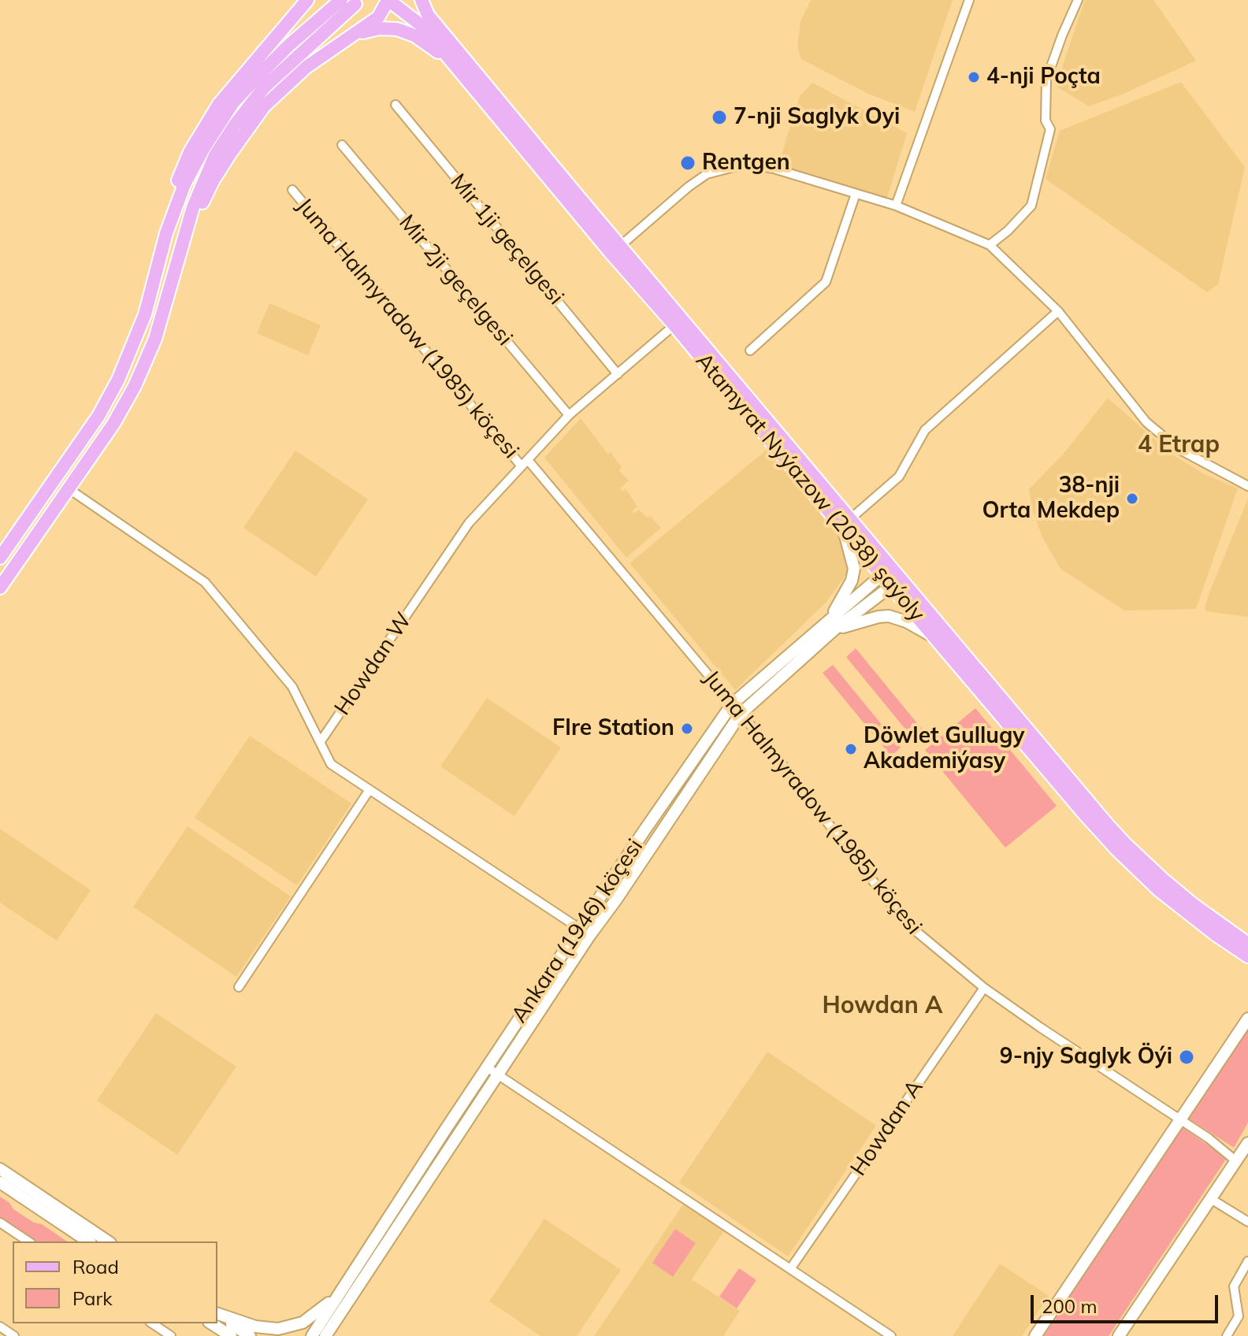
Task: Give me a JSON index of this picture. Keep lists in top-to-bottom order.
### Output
{
  "streets": {
    "main road": ["Atamyrat Nyýazow (2038) şaýoly", "Ankara (1946) köçesi"],
    "street": [
      "Mir 1ji geçelgesi",
      "Mir 2ji geçelgesi",
      "Juma Halmyradow (1985) köçesi",
      "Howdan W",
      "Howdan A"
    ]
  },
  "crossings": [
    ["Mir 1ji geçelgesi", "Howdan W"],
    ["Mir 2ji geçelgesi", "Howdan W"],
    ["Juma Halmyradow (1985) köçesi", "Howdan W"],
    ["Juma Halmyradow (1985) köçesi", "Ankara (1946) köçesi"],
    ["Juma Halmyradow (1985) köçesi", "Howdan A"],
    ["Atamyrat Nyýazow (2038) şaýoly", "Howdan W"],
    ["Atamyrat Nyýazow (2038) şaýoly", "Ankara (1946) köçesi"]
  ],
  "districts": ["4 Etrap", "Howdan A"],
  "places": [
    "4-nji Poçta",
    "7-nji Saglyk Oyi",
    "Rentgen",
    "38-nji Orta Mekdep",
    "FIre Station",
    "Döwlet Gullugy Akademiýasy",
    "9-njy Saglyk Öýi"
  ],
  "legend": ["Road", "Park"],
  "scale_bar": "200 m"
}
